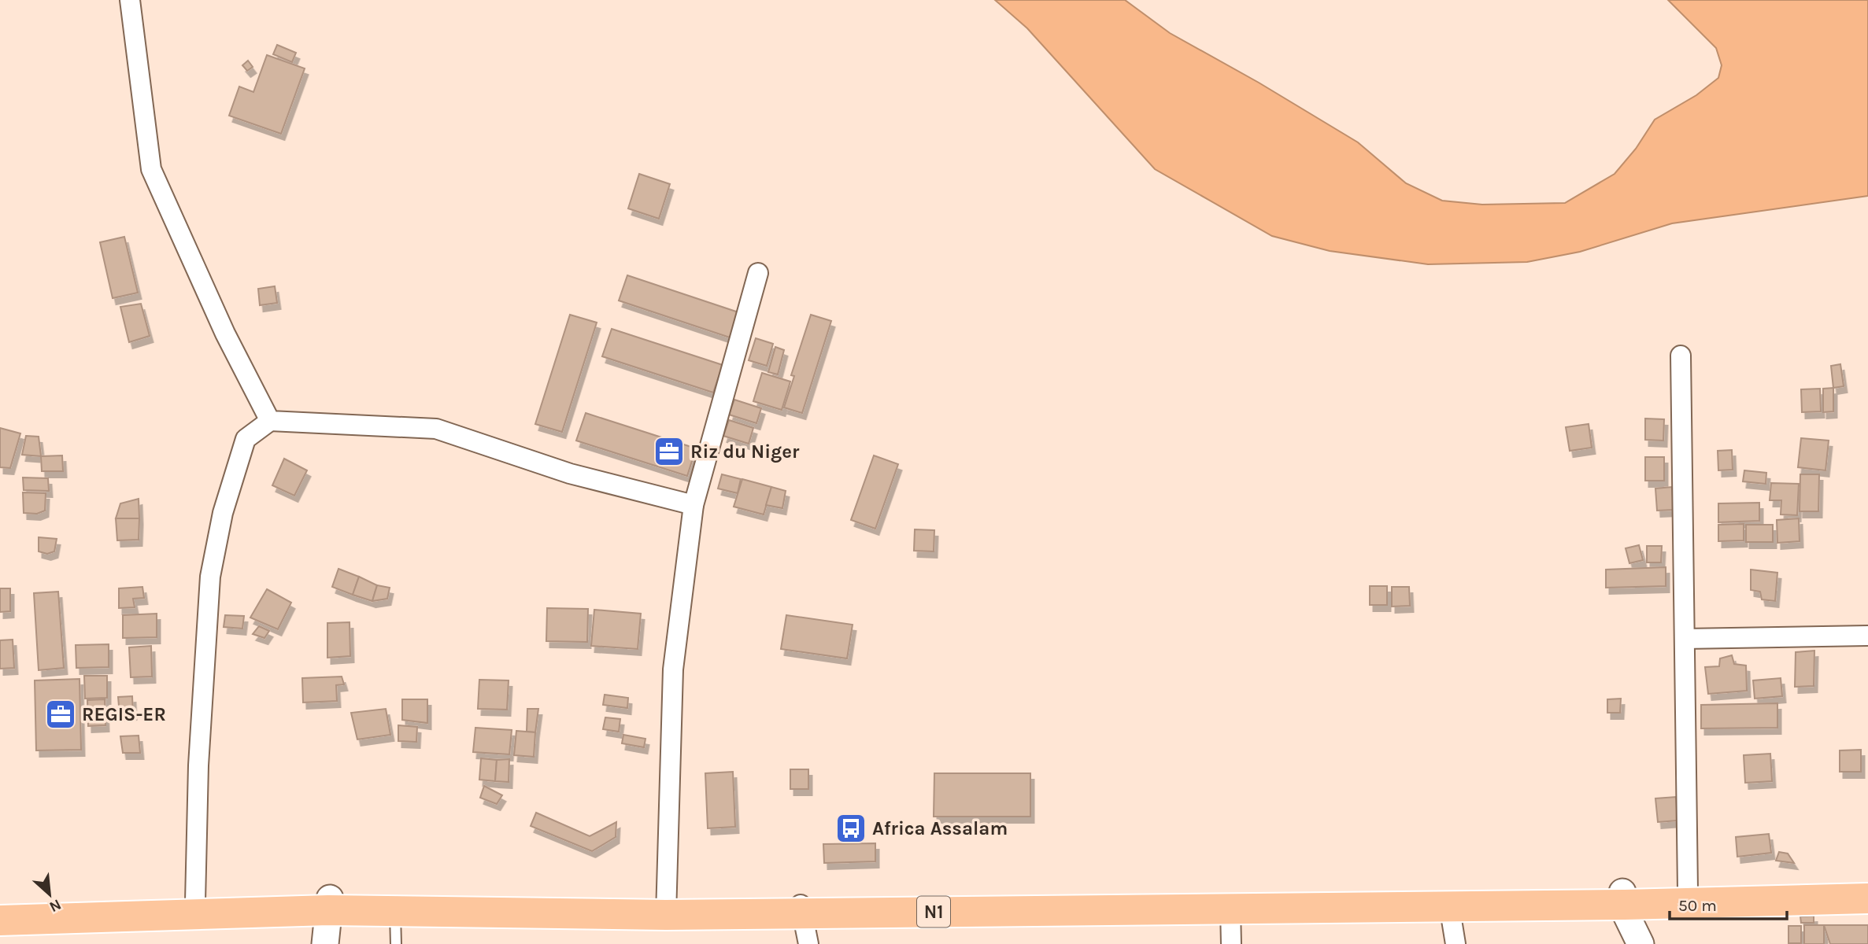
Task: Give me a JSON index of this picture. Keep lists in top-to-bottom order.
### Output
{
  "streets": {
    "main road": ["N1"]
  },
  "places": {
    "office": ["Riz du Niger", "REGIS-ER"],
    "bus stop": ["Africa Assalam"]
  },
  "scale_bar": "50 m",
  "north": "bottom right"
}
